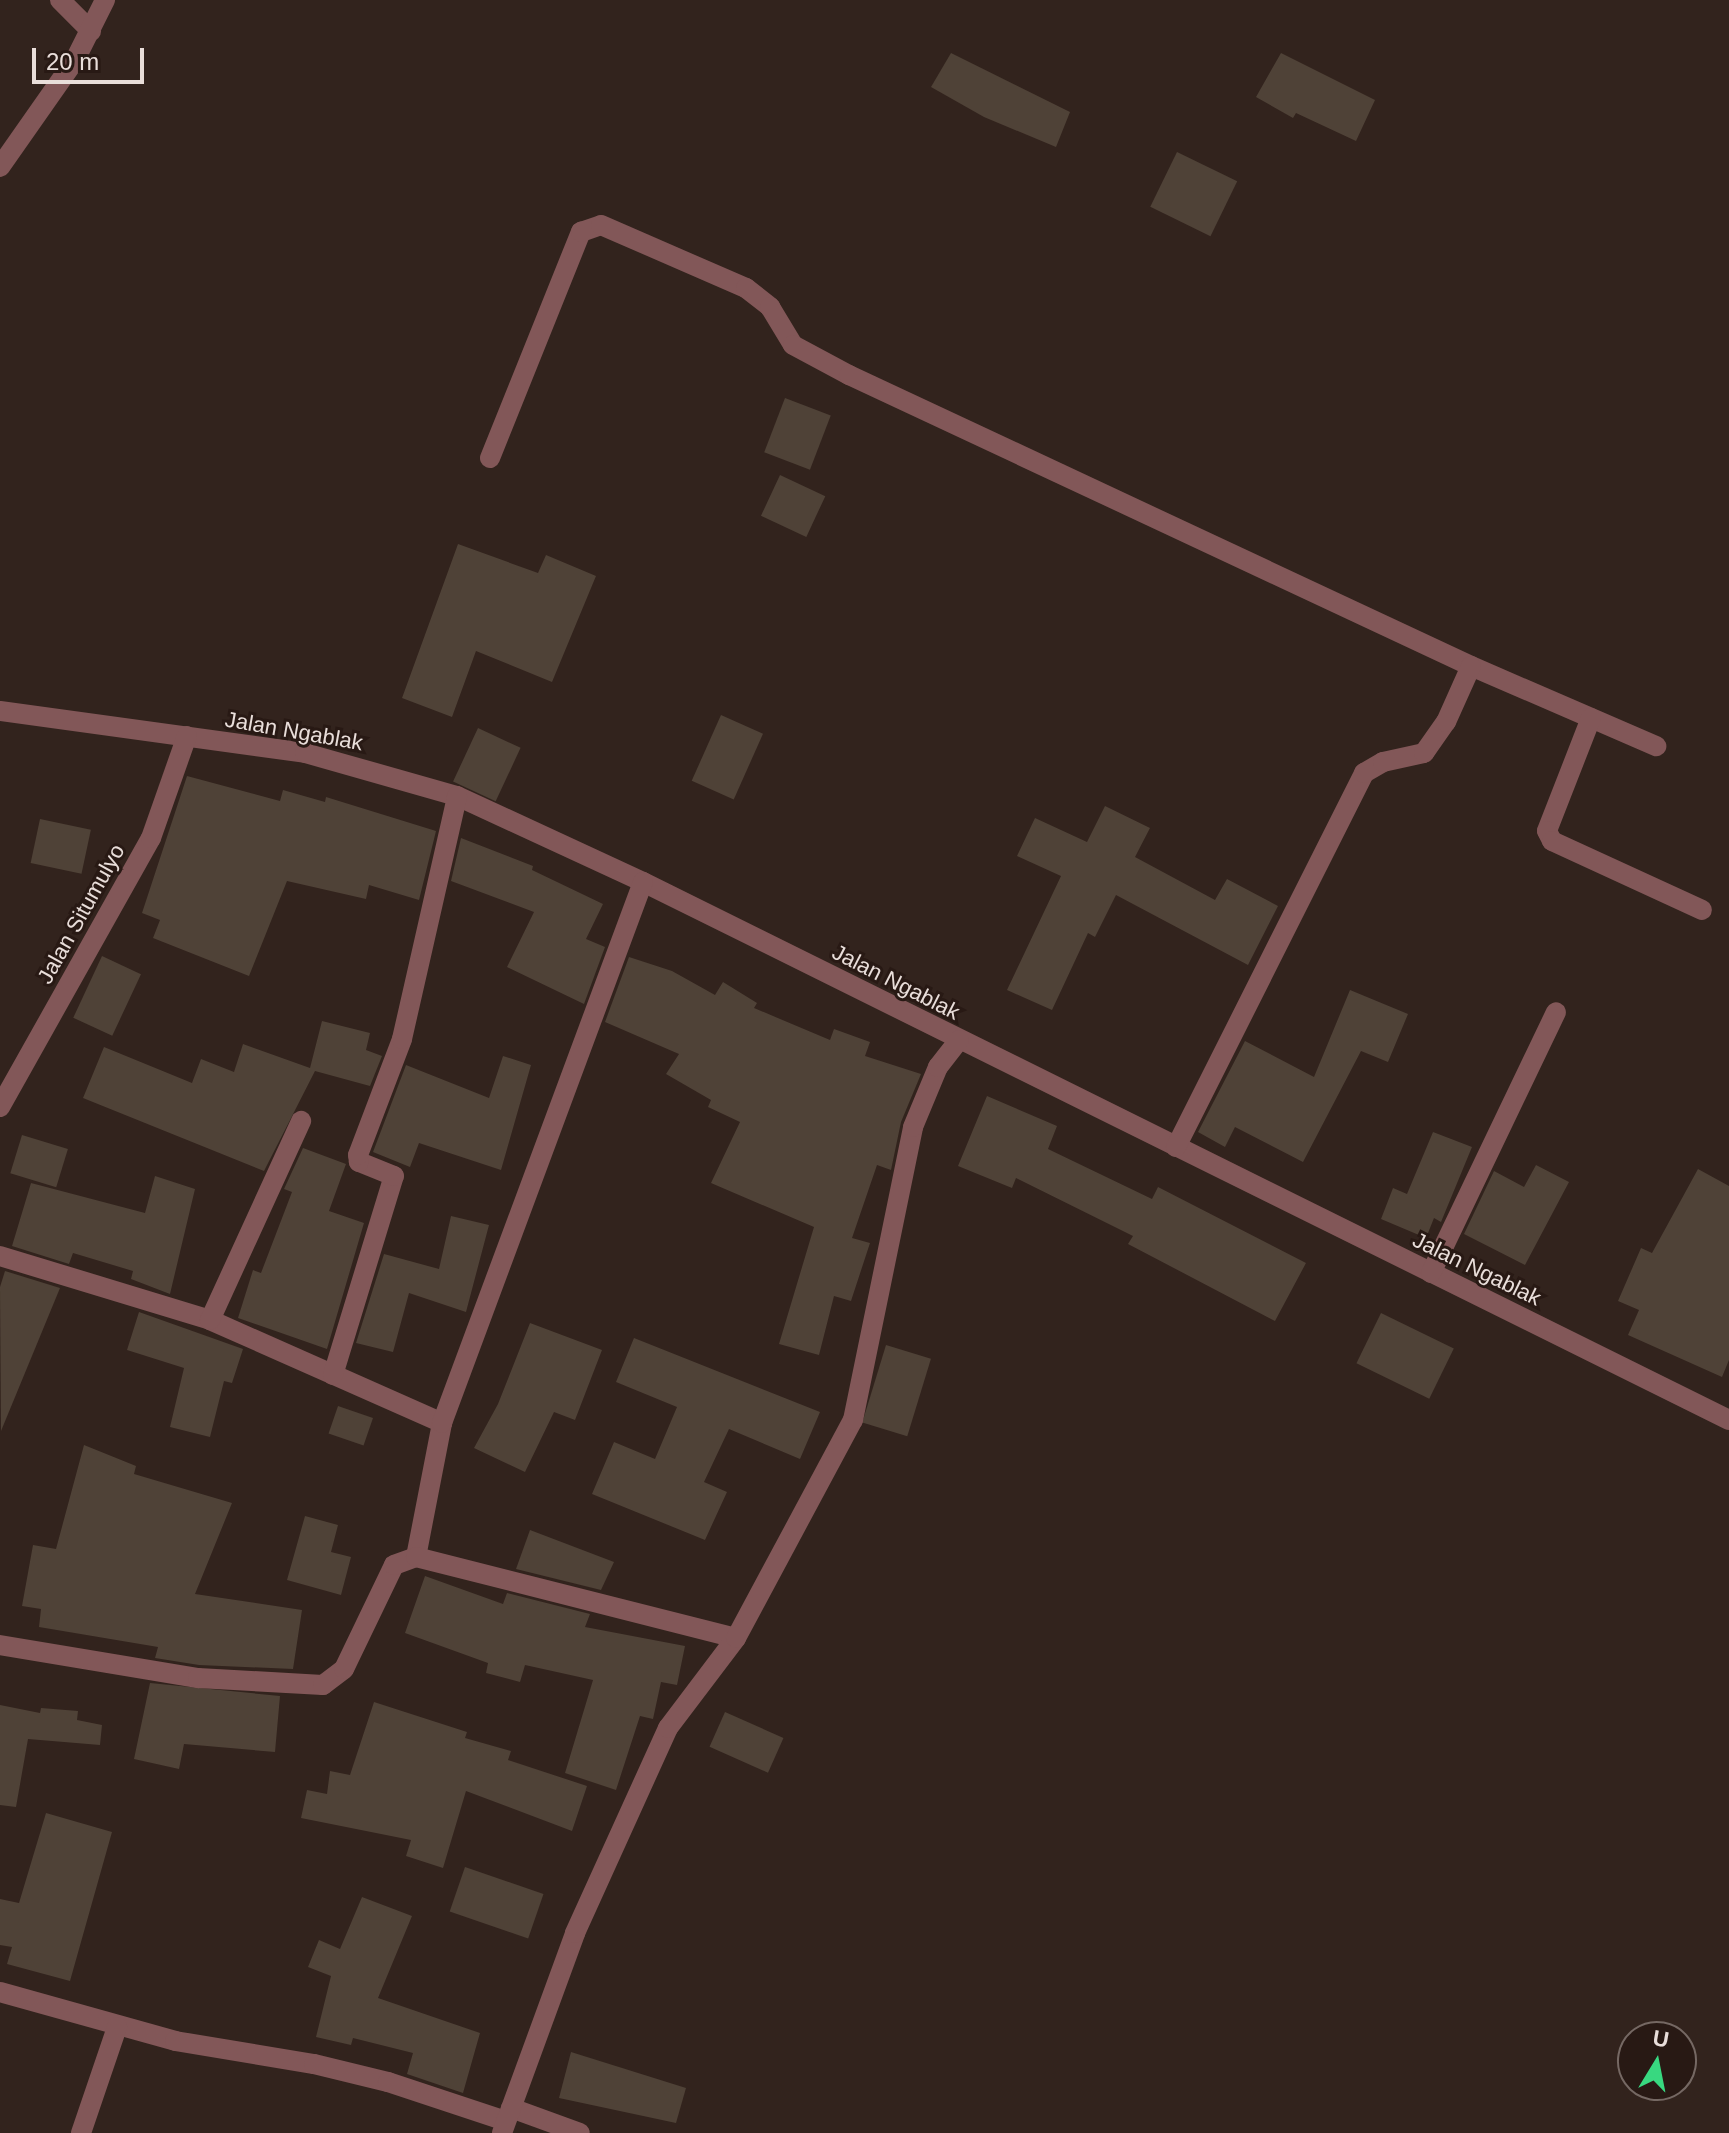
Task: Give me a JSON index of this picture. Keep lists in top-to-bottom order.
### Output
{
  "streets": {
    "street": ["Jalan Ngablak", "Jalan Situmulyo"]
  },
  "crossings": [
    ["Jalan Ngablak", "Jalan Situmulyo"]
  ],
  "scale_bar": "20 m",
  "north": "top"
}
